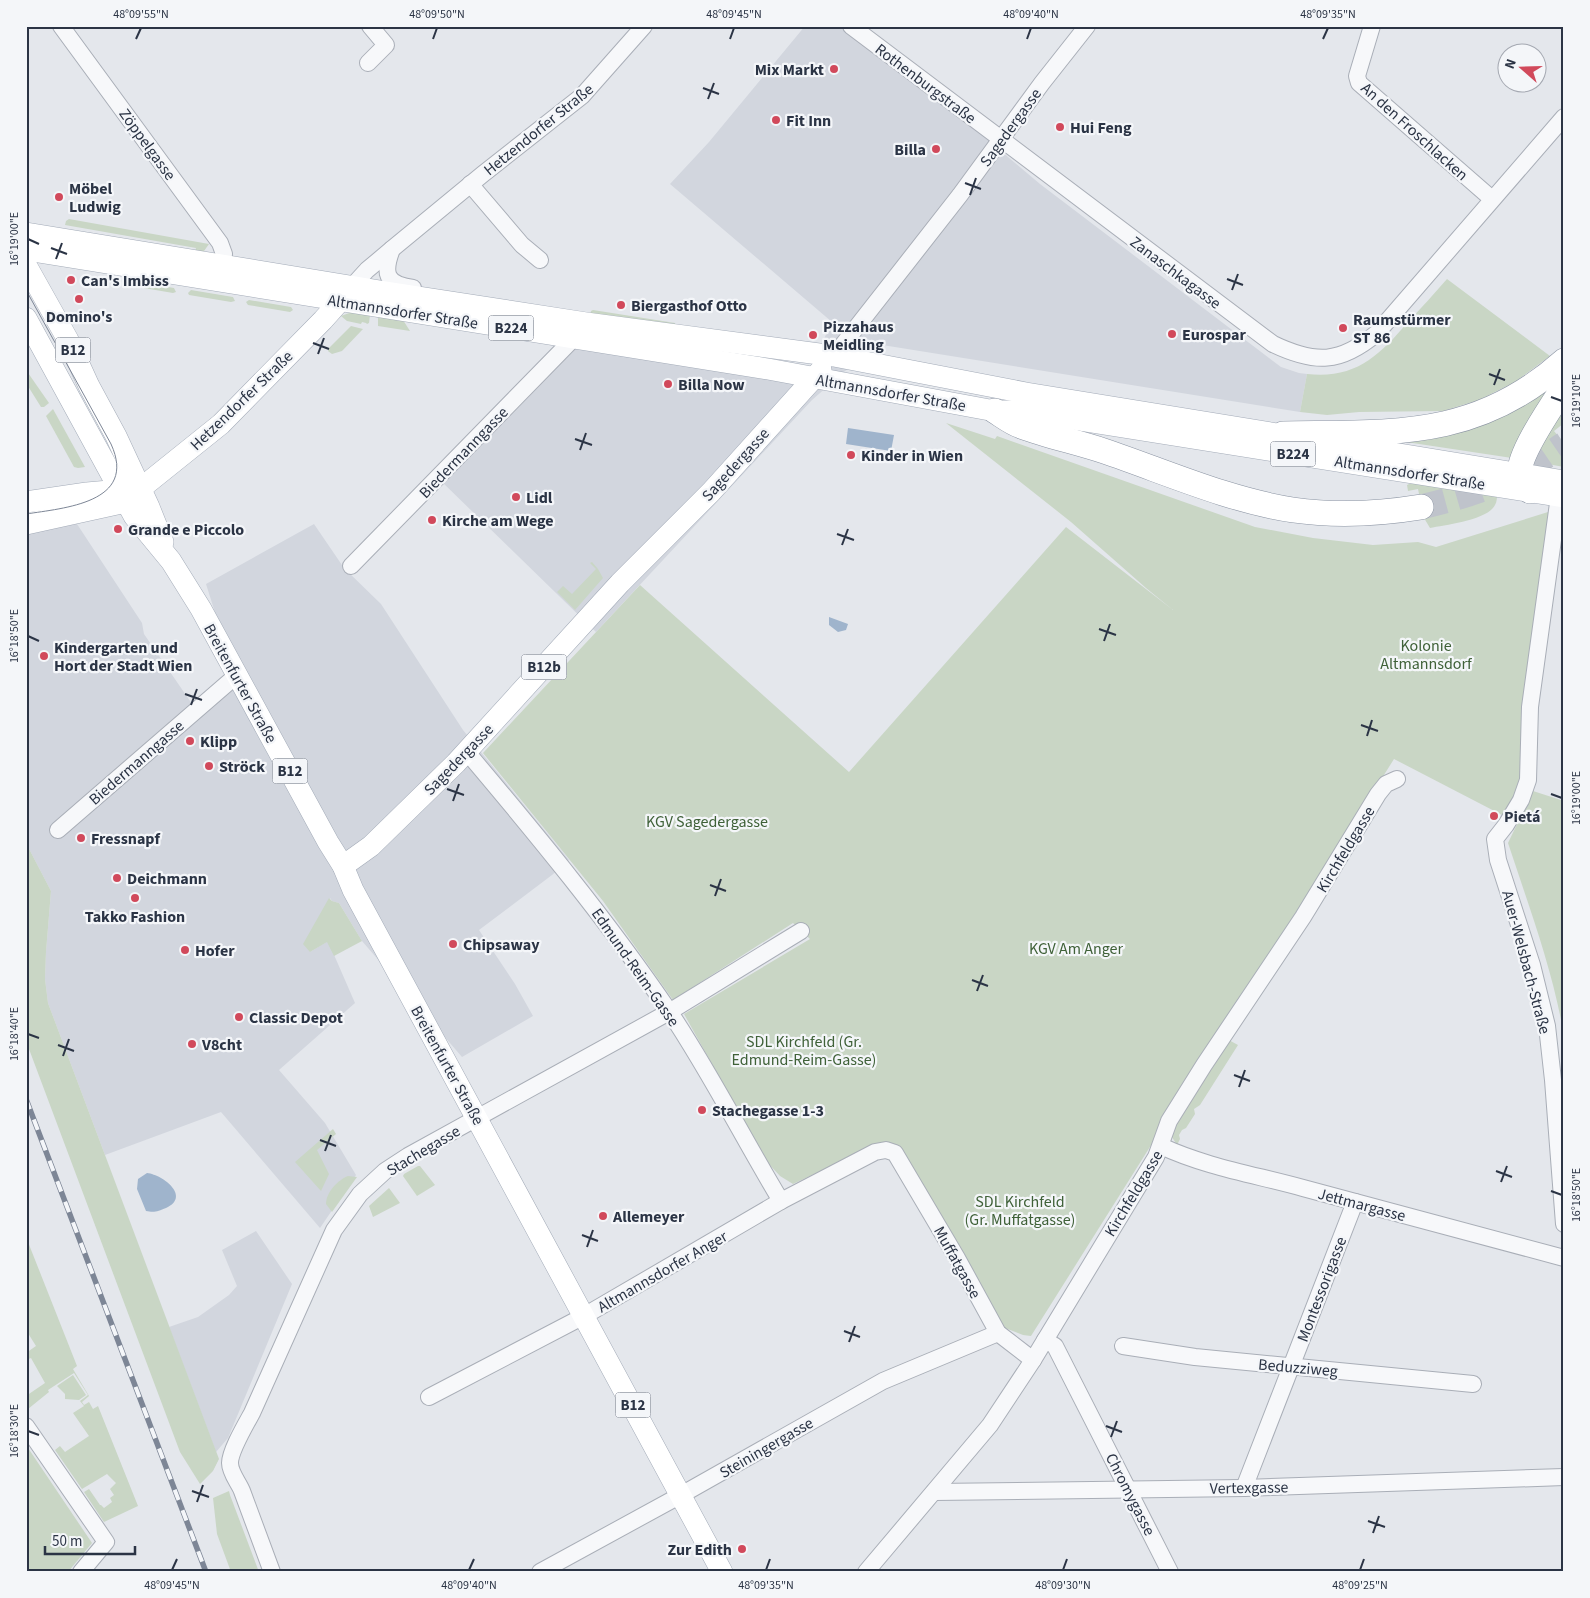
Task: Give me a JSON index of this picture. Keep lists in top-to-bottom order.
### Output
{
  "streets": {
    "main road": [
      "Sagedergasse",
      "Hetzendorfer Straße",
      "Altmannsdorfer Straße",
      "B224",
      "B12",
      "B12b",
      "Breitenfurter Straße"
    ],
    "street": [
      "Rothenburgstraße",
      "An den Froschlacken",
      "Zöppelgasse",
      "Zanaschkagasse",
      "Biedermanngasse",
      "Kirchfeldgasse",
      "Auer-Welsbach-Straße",
      "Edmund-Reim-Gasse",
      "Stachegasse",
      "Jettmargasse",
      "Muffatgasse",
      "Altmannsdorfer Anger",
      "Montessorigasse",
      "Beduzziweg",
      "Steiningergasse",
      "Vertexgasse",
      "Chromygasse"
    ]
  },
  "crossings": [
    ["Rothenburgstraße", "Sagedergasse"],
    ["Rothenburgstraße", "Zanaschkagasse"],
    ["Sagedergasse", "Zanaschkagasse"],
    ["Sagedergasse", "Altmannsdorfer Straße"],
    ["Sagedergasse", "Breitenfurter Straße"],
    ["Sagedergasse", "Edmund-Reim-Gasse"],
    ["Hetzendorfer Straße", "Altmannsdorfer Straße"],
    ["Hetzendorfer Straße", "Breitenfurter Straße"],
    ["An den Froschlacken", "Zanaschkagasse"],
    ["Zöppelgasse", "Altmannsdorfer Straße"],
    ["Altmannsdorfer Straße", "Biedermanngasse"],
    ["Altmannsdorfer Straße", "Auer-Welsbach-Straße"],
    ["Biedermanngasse", "Breitenfurter Straße"],
    ["Breitenfurter Straße", "Stachegasse"],
    ["Breitenfurter Straße", "Altmannsdorfer Anger"],
    ["Breitenfurter Straße", "Steiningergasse"],
    ["Kirchfeldgasse", "Jettmargasse"],
    ["Kirchfeldgasse", "Muffatgasse"],
    ["Kirchfeldgasse", "Vertexgasse"],
    ["Kirchfeldgasse", "Chromygasse"],
    ["Edmund-Reim-Gasse", "Stachegasse"],
    ["Edmund-Reim-Gasse", "Altmannsdorfer Anger"],
    ["Jettmargasse", "Montessorigasse"],
    ["Muffatgasse", "Altmannsdorfer Anger"],
    ["Muffatgasse", "Steiningergasse"],
    ["Montessorigasse", "Beduzziweg"],
    ["Montessorigasse", "Vertexgasse"],
    ["Vertexgasse", "Chromygasse"]
  ],
  "parks": [
    "Kolonie Altmannsdorf",
    "KGV Sagedergasse",
    "KGV Am Anger",
    "SDL Kirchfeld (Gr. Edmund-Reim-Gasse)",
    "SDL Kirchfeld (Gr. Muffatgasse)"
  ],
  "places": [
    "Mix Markt",
    "Fit Inn",
    "Hui Feng",
    "Billa",
    "Möbel Ludwig",
    "Can's Imbiss",
    "Domino's",
    "Biergasthof Otto",
    "Raumstürmer ST 86",
    "Eurospar",
    "Pizzahaus Meidling",
    "Billa Now",
    "Kinder in Wien",
    "Lidl",
    "Kirche am Wege",
    "Grande e Piccolo",
    "Kindergarten und Hort der Stadt Wien",
    "Klipp",
    "Ströck",
    "Pietá",
    "Fressnapf",
    "Deichmann",
    "Takko Fashion",
    "Chipsaway",
    "Hofer",
    "Classic Depot",
    "V8cht",
    "Stachegasse 1-3",
    "Allemeyer",
    "Zur Edith"
  ],
  "scale_bar": "50 m",
  "north": "left",
  "coordinates": [
    "48°09'55\"N",
    "48°09'50\"N",
    "48°09'45\"N",
    "48°09'40\"N",
    "48°09'35\"N",
    "16°19'00\"E",
    "16°19'10\"E",
    "16°18'50\"E",
    "16°18'40\"E",
    "16°18'30\"E",
    "48°09'30\"N",
    "48°09'25\"N"
  ]
}
